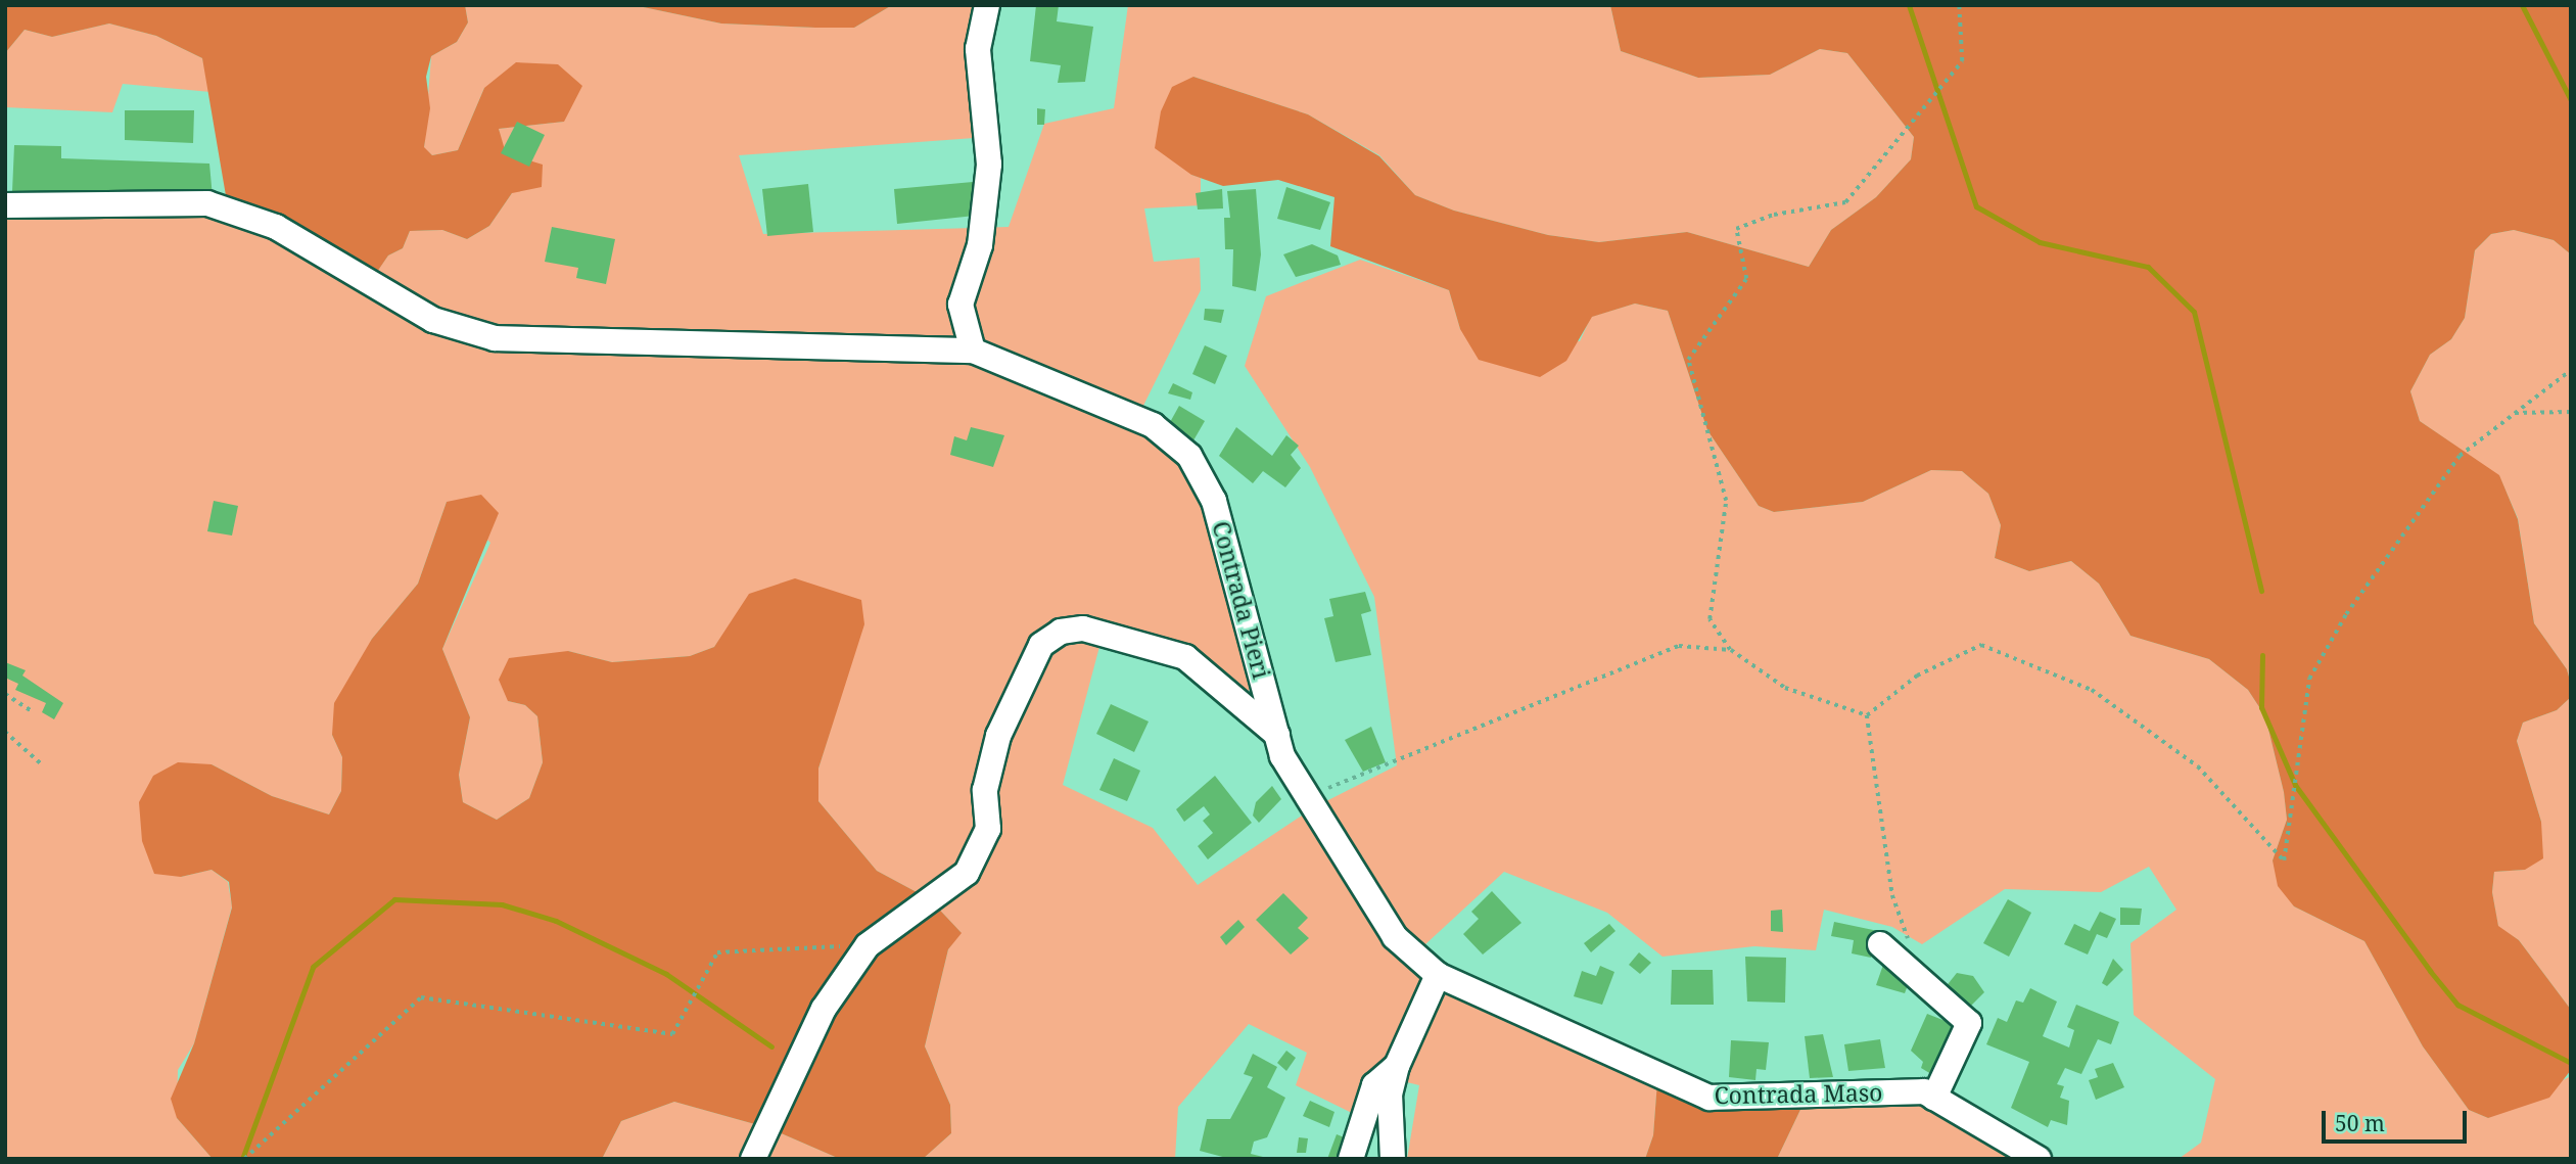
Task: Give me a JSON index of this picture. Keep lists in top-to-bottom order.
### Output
{
  "streets": {
    "street": ["Contrada Pieri", "Contrada Maso"]
  },
  "crossings": [
    ["Contrada Pieri", "Contrada Maso"]
  ],
  "scale_bar": "50 m"
}
